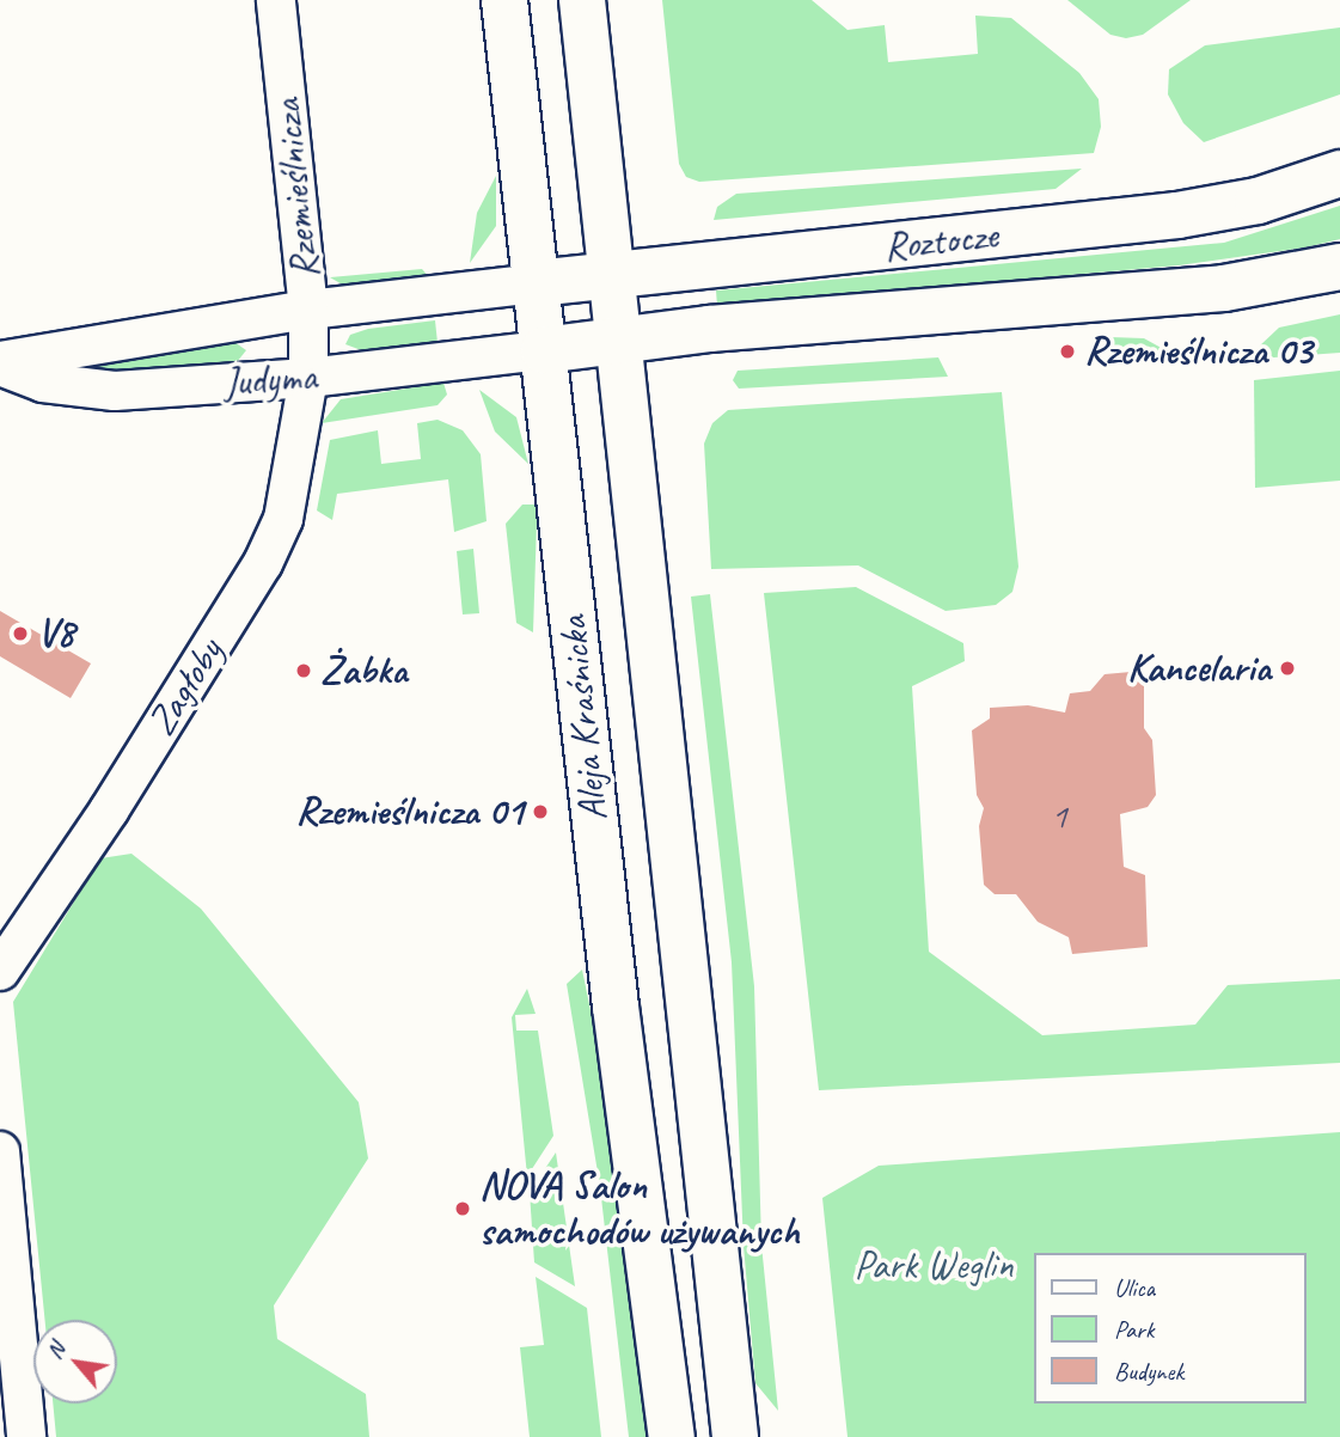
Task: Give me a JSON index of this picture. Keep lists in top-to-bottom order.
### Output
{
  "streets": {
    "main road": ["Roztocze", "Aleja Kraśnicka"],
    "street": ["Rzemieślnicza", "Judyma", "Zagłoby"]
  },
  "crossings": [
    ["Rzemieślnicza", "Judyma"],
    ["Rzemieślnicza", "Zagłoby"],
    ["Roztocze", "Judyma"],
    ["Roztocze", "Aleja Kraśnicka"],
    ["Judyma", "Zagłoby"],
    ["Judyma", "Aleja Kraśnicka"]
  ],
  "parks": ["Park Weglin"],
  "places": [
    "Rzemieślnicza 03",
    "V8",
    "Kancelaria",
    "Żabka",
    "Rzemieślnicza 01",
    "NOVA Salon samochodów używanych"
  ],
  "house_numbers": ["1"],
  "legend": ["Ulica", "Park", "Budynek"],
  "north": "top left"
}
